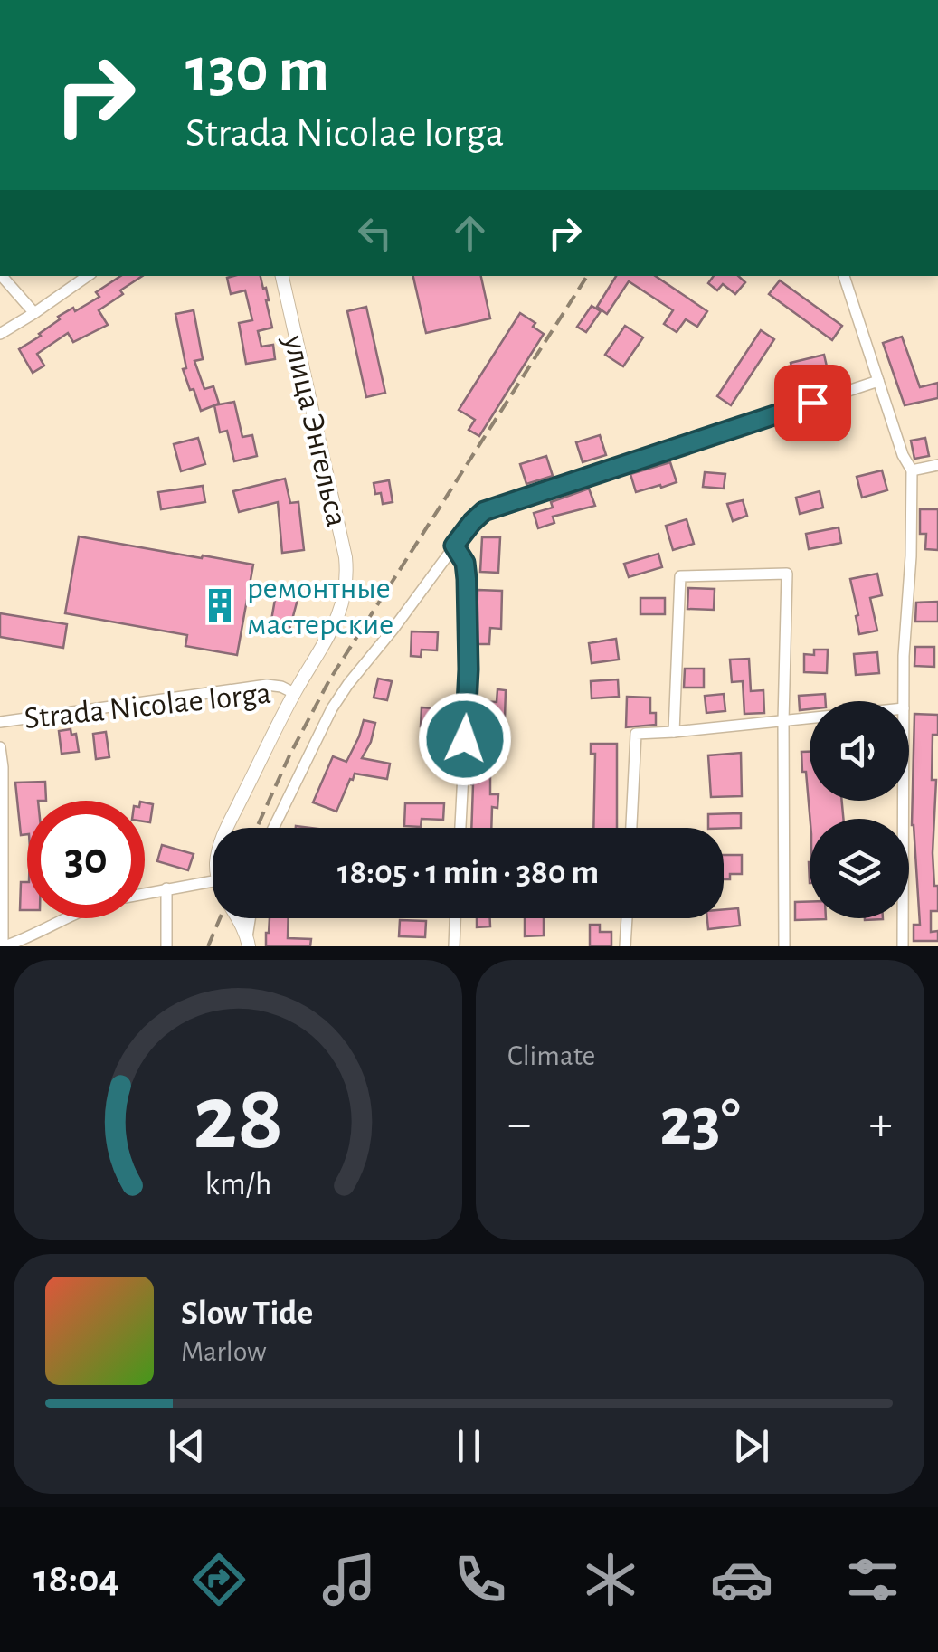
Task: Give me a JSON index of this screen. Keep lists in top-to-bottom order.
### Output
{
  "streets": {
    "street": ["улица Энгельса", "Strada Nicolae Iorga"]
  },
  "crossings": [
    ["улица Энгельса", "Strada Nicolae Iorga"]
  ],
  "places": {
    "building": ["ремонтные мастерские"]
  },
  "page": {
    "turn": ["130 m", "Strada Nicolae Iorga"],
    "limit": "30",
    "trip": "18:05 · 1 min · 380 m",
    "tile": "Climate",
    "heat": ["−", "23°", "+"],
    "song": ["Slow Tide", "Marlow"],
    "tabs": "18:04",
    "gauge": ["28", "km/h"]
  }
}
